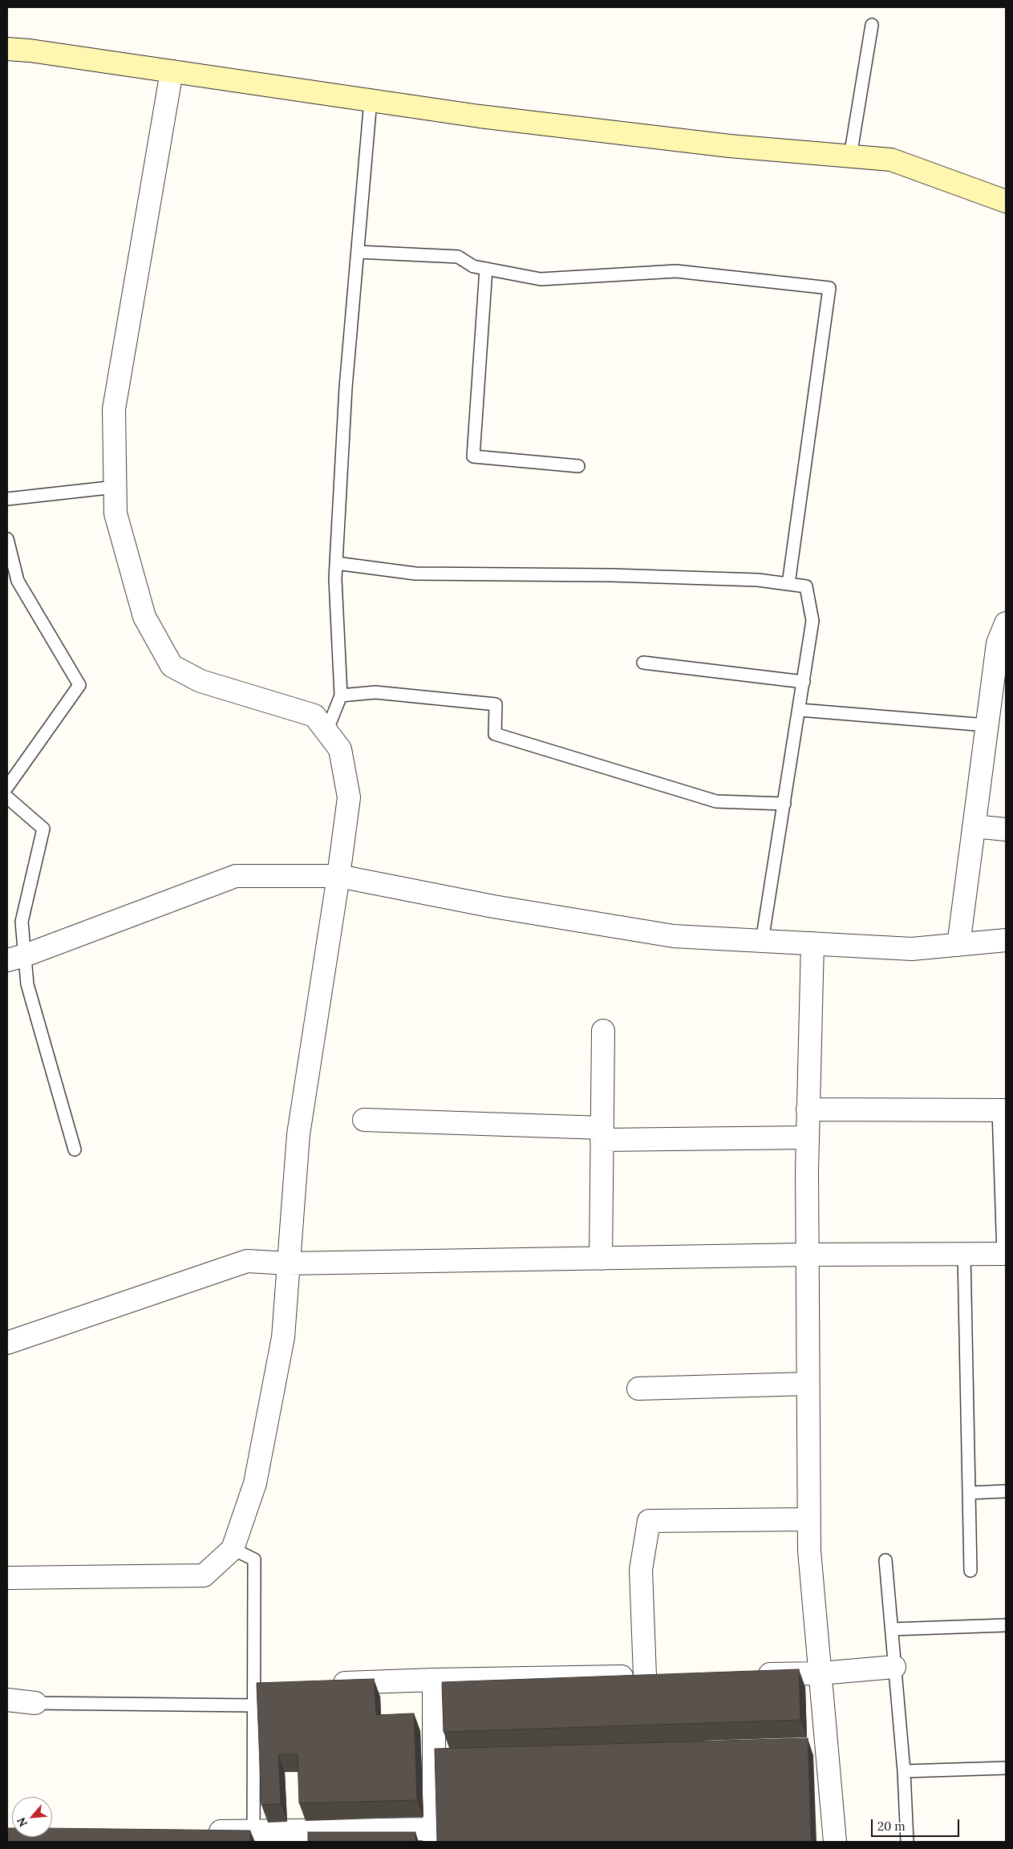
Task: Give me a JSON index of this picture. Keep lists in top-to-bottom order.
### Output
{
  "scale_bar": "20 m",
  "north": "bottom left"
}
